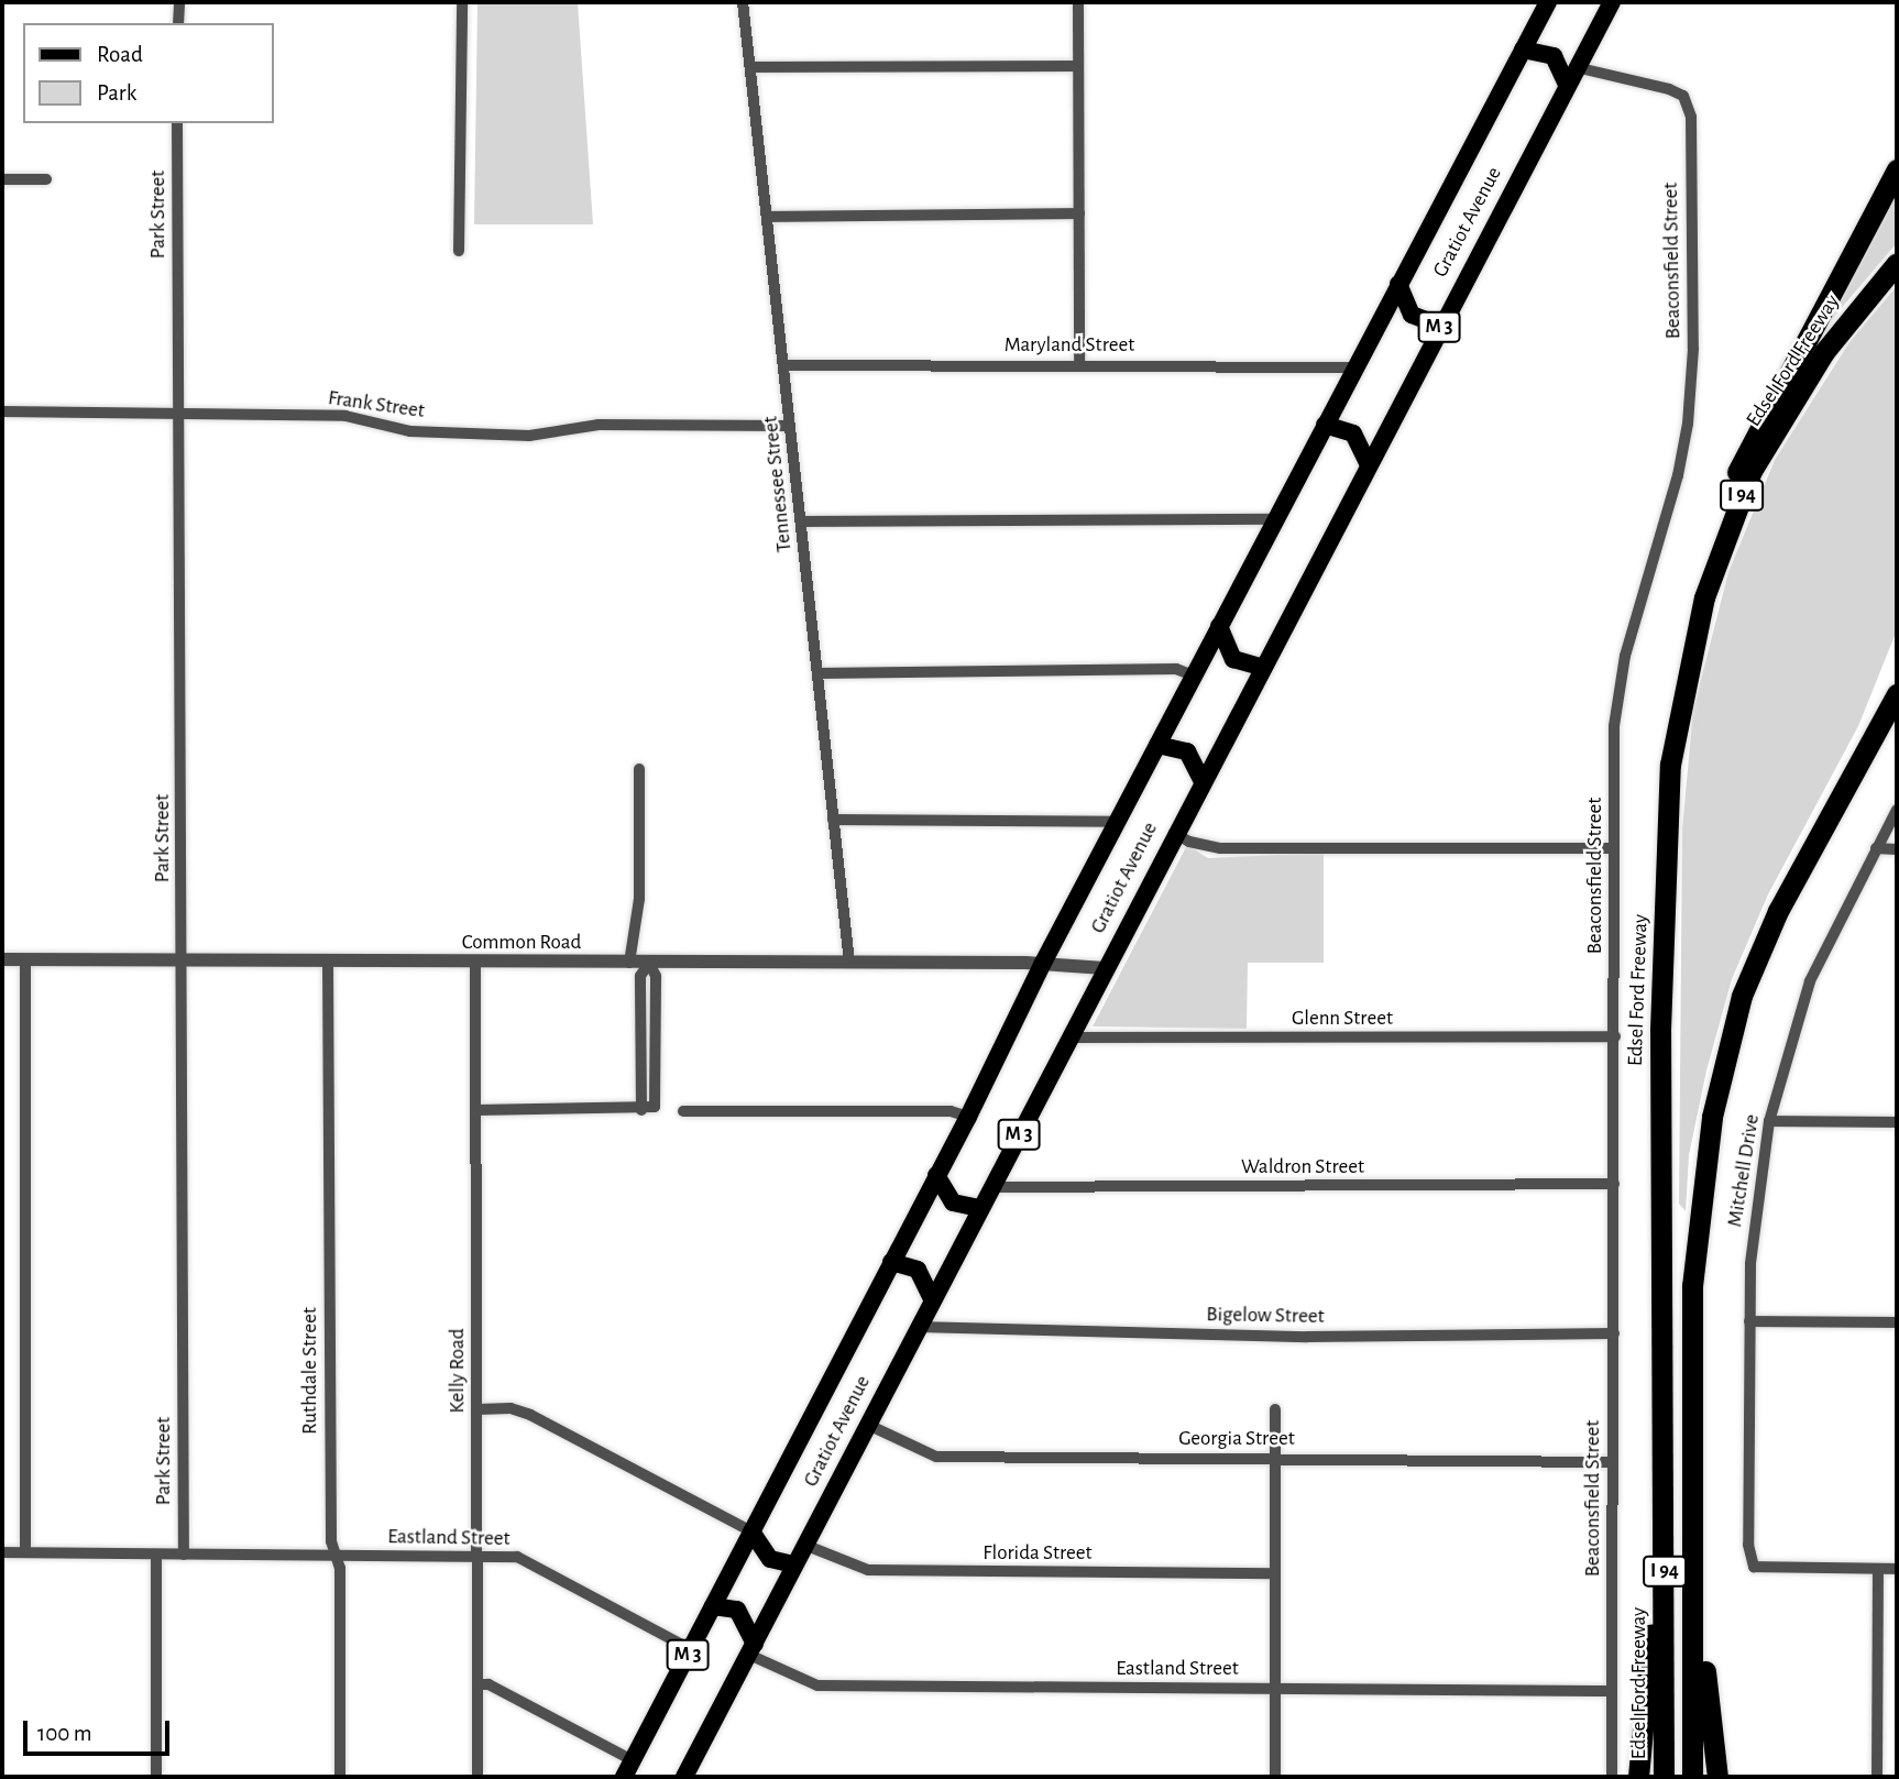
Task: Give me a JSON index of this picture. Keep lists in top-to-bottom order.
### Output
{
  "streets": {
    "highway": ["Edsel Ford Freeway", "I 94"],
    "main road": ["Gratiot Avenue", "M 3"],
    "street": [
      "Park Street",
      "Beaconsfield Street",
      "Maryland Street",
      "Frank Street",
      "Tennessee Street",
      "Common Road",
      "Glenn Street",
      "Waldron Street",
      "Mitchell Drive",
      "Bigelow Street",
      "Ruthdale Street",
      "Kelly Road",
      "Georgia Street",
      "Eastland Street",
      "Florida Street"
    ]
  },
  "crossings": [
    ["Park Street", "Frank Street"],
    ["Park Street", "Common Road"],
    ["Park Street", "Eastland Street"],
    ["Gratiot Avenue", "Beaconsfield Street"],
    ["Gratiot Avenue", "Maryland Street"],
    ["Gratiot Avenue", "Common Road"],
    ["Gratiot Avenue", "Glenn Street"],
    ["Gratiot Avenue", "Waldron Street"],
    ["Gratiot Avenue", "Bigelow Street"],
    ["Gratiot Avenue", "Georgia Street"],
    ["Gratiot Avenue", "Eastland Street"],
    ["Gratiot Avenue", "Florida Street"],
    ["Beaconsfield Street", "Glenn Street"],
    ["Beaconsfield Street", "Waldron Street"],
    ["Beaconsfield Street", "Bigelow Street"],
    ["Beaconsfield Street", "Georgia Street"],
    ["Beaconsfield Street", "Eastland Street"],
    ["Maryland Street", "Tennessee Street"],
    ["Frank Street", "Tennessee Street"],
    ["Tennessee Street", "Common Road"],
    ["Common Road", "Ruthdale Street"],
    ["Common Road", "Kelly Road"],
    ["Ruthdale Street", "Eastland Street"],
    ["Kelly Road", "Eastland Street"]
  ],
  "legend": ["Road", "Park"],
  "scale_bar": "100 m"
}
